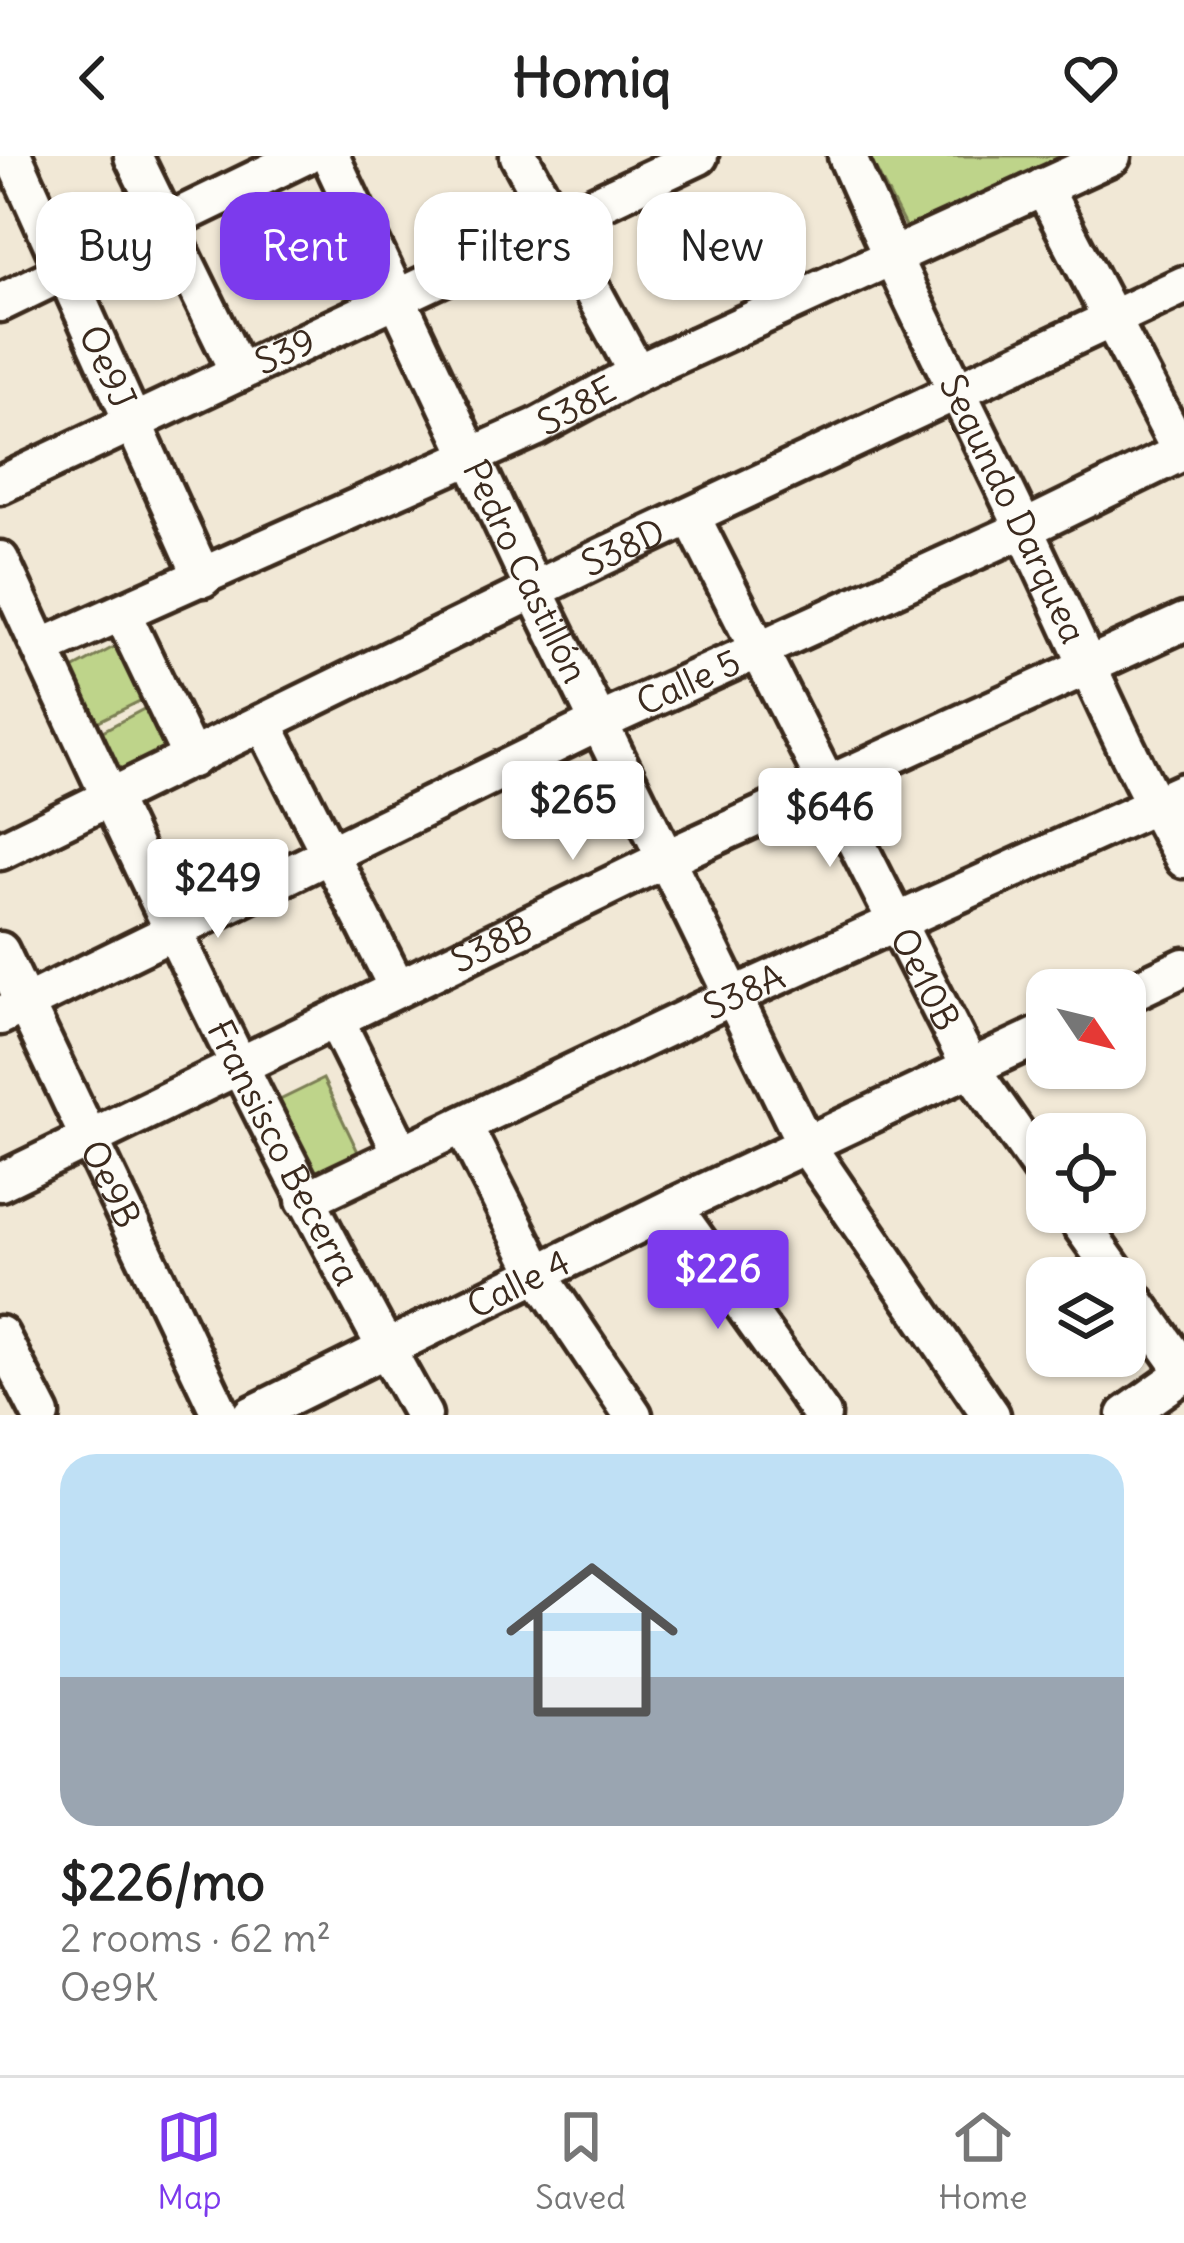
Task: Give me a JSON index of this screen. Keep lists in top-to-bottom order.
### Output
{
  "streets": {
    "street": [
      "S39",
      "Oe9J",
      "S38E",
      "Segundo Darquea",
      "S38D",
      "Pedro Castillón",
      "Calle 5",
      "S38B",
      "Oe10B",
      "S38A",
      "Fransisco Becerra",
      "Oe9B",
      "Calle 4"
    ]
  },
  "crossings": [
    ["S39", "Oe9J"],
    ["S39", "Pedro Castillón"],
    ["Oe9J", "S38E"],
    ["S38E", "Segundo Darquea"],
    ["S38E", "Pedro Castillón"],
    ["S38E", "Fransisco Becerra"],
    ["Segundo Darquea", "S38D"],
    ["Segundo Darquea", "Calle 5"],
    ["Segundo Darquea", "S38B"],
    ["Segundo Darquea", "S38A"],
    ["S38D", "Pedro Castillón"],
    ["S38D", "Oe10B"],
    ["S38D", "Fransisco Becerra"],
    ["Pedro Castillón", "Calle 5"],
    ["Pedro Castillón", "S38B"],
    ["Pedro Castillón", "S38A"],
    ["Pedro Castillón", "Calle 4"],
    ["Calle 5", "Oe10B"],
    ["Calle 5", "Fransisco Becerra"],
    ["Calle 5", "Oe9B"],
    ["S38B", "Oe10B"],
    ["S38B", "Fransisco Becerra"],
    ["S38B", "Oe9B"],
    ["Oe10B", "S38A"],
    ["Oe10B", "Calle 4"],
    ["S38A", "Fransisco Becerra"],
    ["Fransisco Becerra", "Calle 4"]
  ],
  "north": "bottom right",
  "page": {
    "header": "Homiq",
    "chip": [
      "Buy",
      "Rent",
      "Filters",
      "New"
    ],
    "price": [
      "$265",
      "$646",
      "$249",
      "$226"
    ],
    "list": [
      {
        "name": "$226/mo",
        "note": "2 rooms · 62 m² · Oe9K"
      }
    ],
    "tabs": ["Map", "Saved", "Home"]
  }
}
